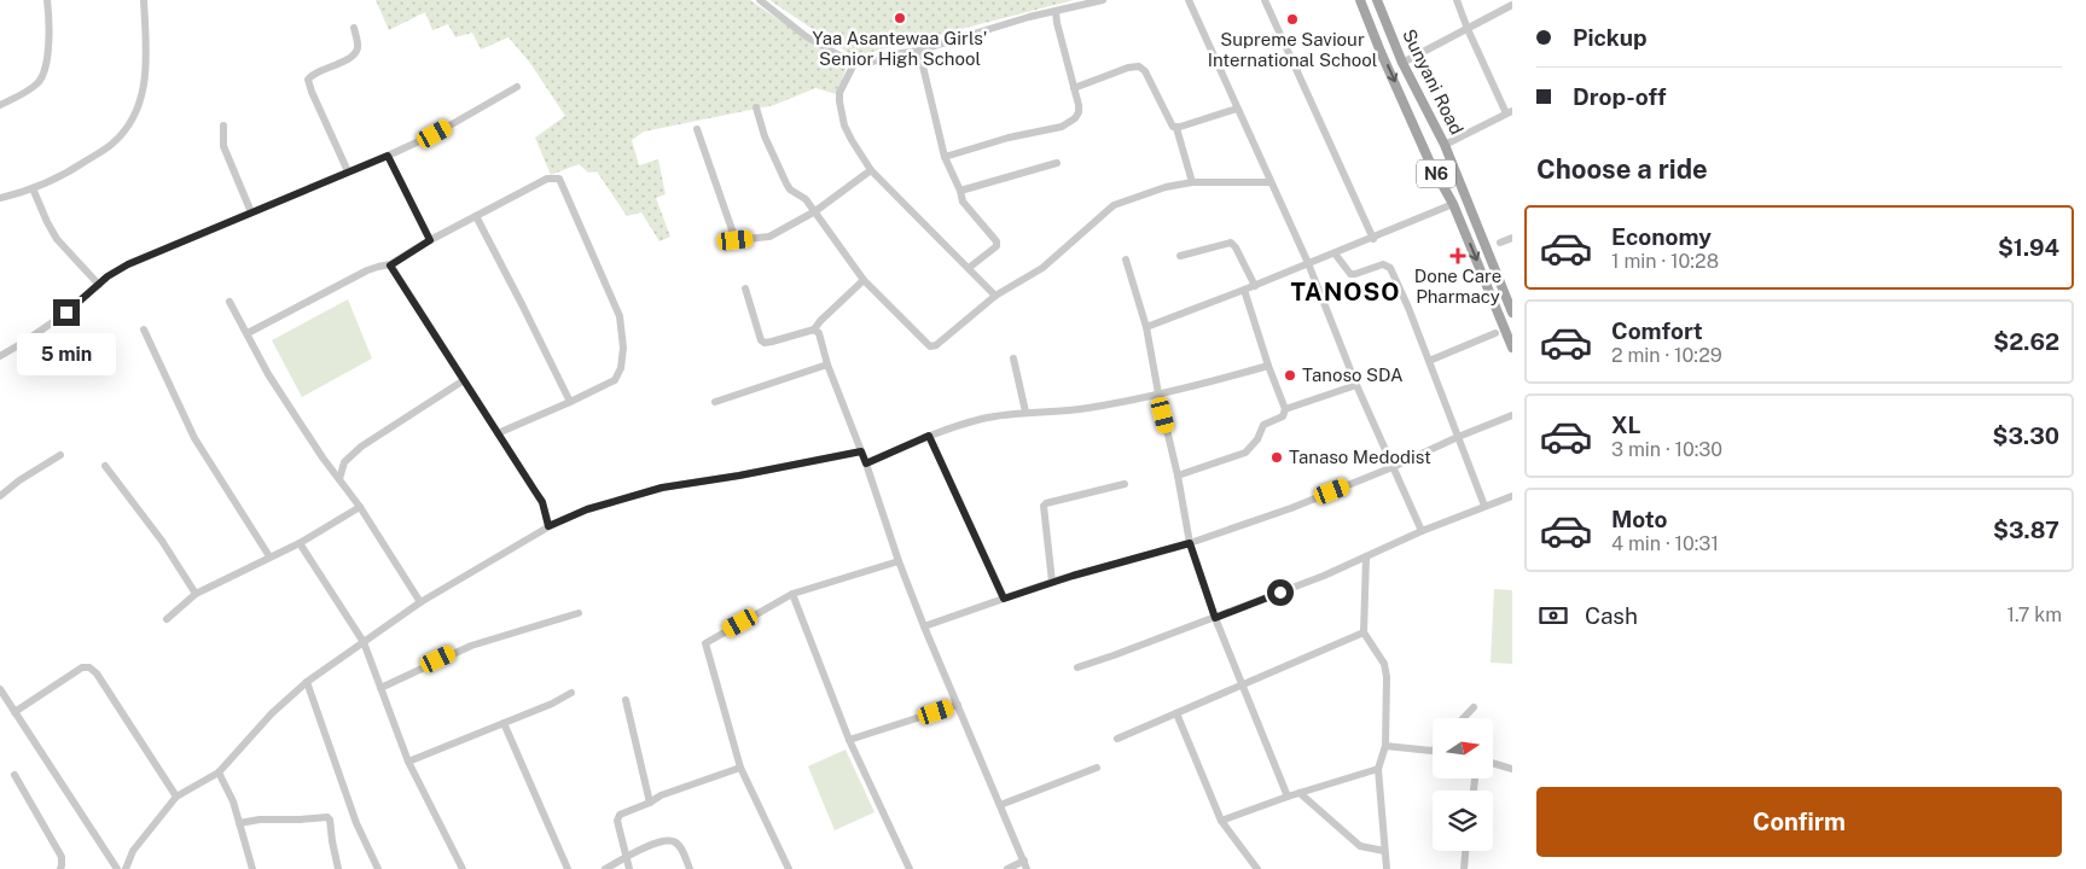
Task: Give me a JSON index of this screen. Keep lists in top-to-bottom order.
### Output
{
  "streets": {
    "main road": ["Sunyani Road", "N6"]
  },
  "districts": ["TANOSO"],
  "places": {
    "other": [
      "Yaa Asantewaa Girls' Senior High School",
      "Supreme Saviour International School",
      "Tanoso SDA",
      "Tanaso Medodist"
    ],
    "health": ["Done Care Pharmacy"]
  },
  "north": "right",
  "page": {
    "banner": ["Pickup", "Drop-off"],
    "heading": "Choose a ride",
    "list": [
      {
        "name": "Economy",
        "note": "1 min · 10:28",
        "value": "$1.94"
      },
      {
        "name": "Comfort",
        "note": "2 min · 10:29",
        "value": "$2.62"
      },
      {
        "name": "XL",
        "note": "3 min · 10:30",
        "value": "$3.30"
      },
      {
        "name": "Moto",
        "note": "4 min · 10:31",
        "value": "$3.87"
      }
    ],
    "bubble": "5 min",
    "pay": ["Cash", "1.7 km"],
    "buttons": "Confirm"
  }
}
